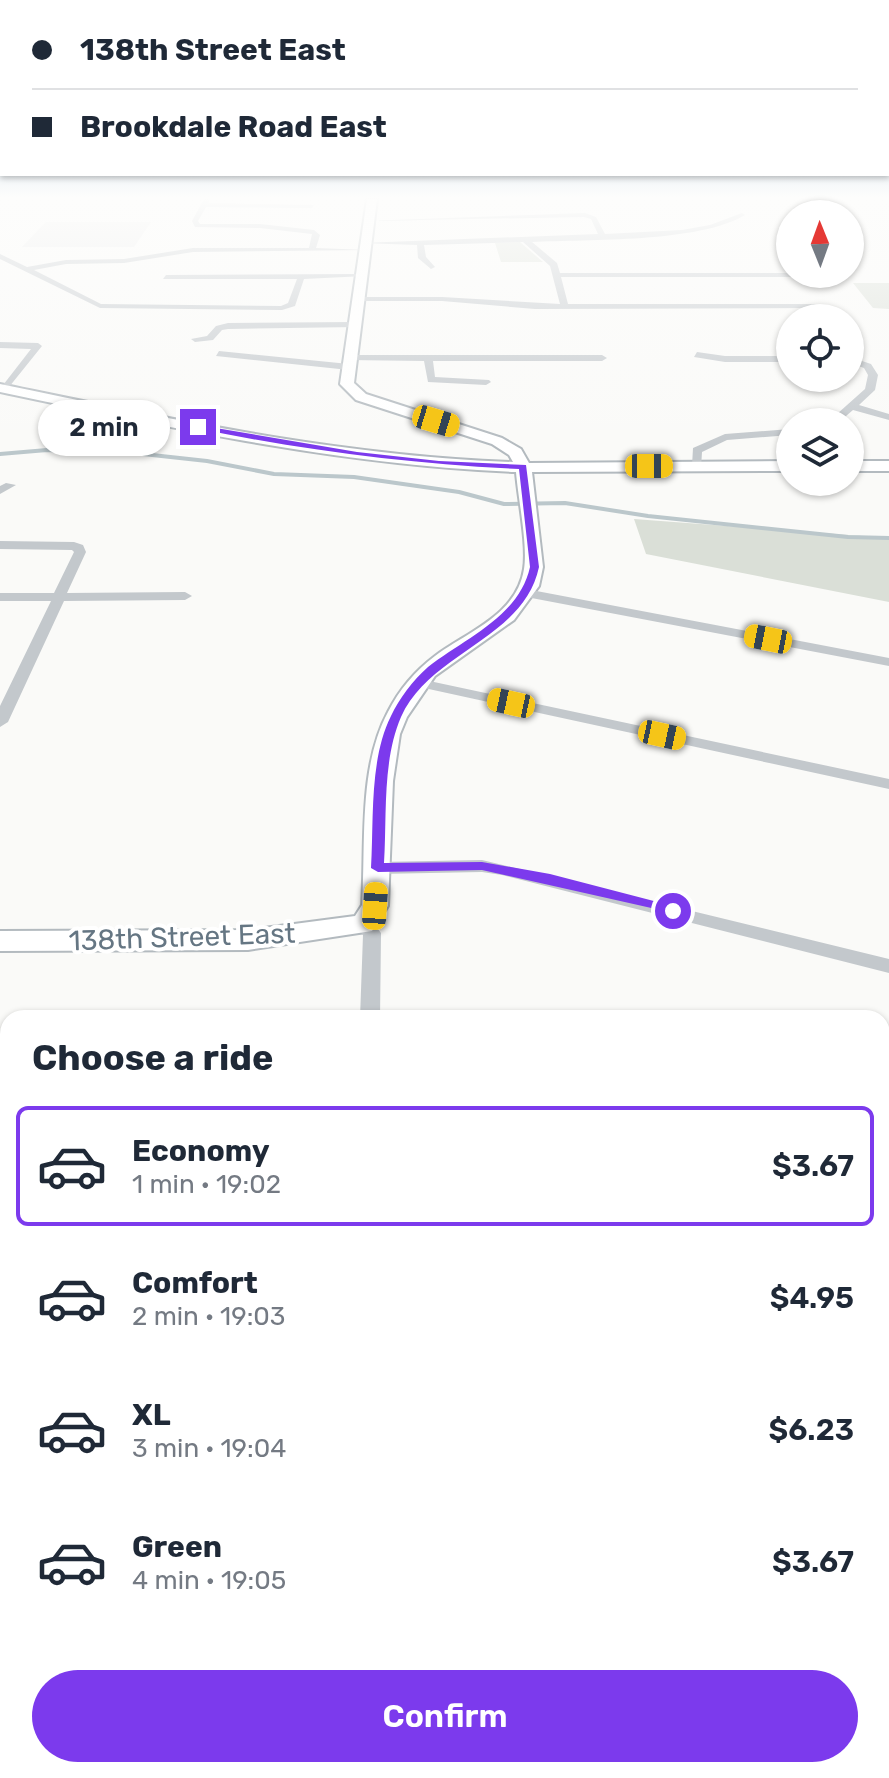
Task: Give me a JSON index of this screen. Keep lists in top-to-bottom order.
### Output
{
  "streets": {
    "street": ["138th Street East"]
  },
  "north": "top",
  "page": {
    "banner": ["138th Street East", "Brookdale Road East"],
    "bubble": "2 min",
    "heading": "Choose a ride",
    "list": [
      {
        "name": "Economy",
        "note": "1 min · 19:02",
        "value": "$3.67"
      },
      {
        "name": "Comfort",
        "note": "2 min · 19:03",
        "value": "$4.95"
      },
      {
        "name": "XL",
        "note": "3 min · 19:04",
        "value": "$6.23"
      },
      {
        "name": "Green",
        "note": "4 min · 19:05",
        "value": "$3.67"
      }
    ],
    "buttons": "Confirm"
  }
}
